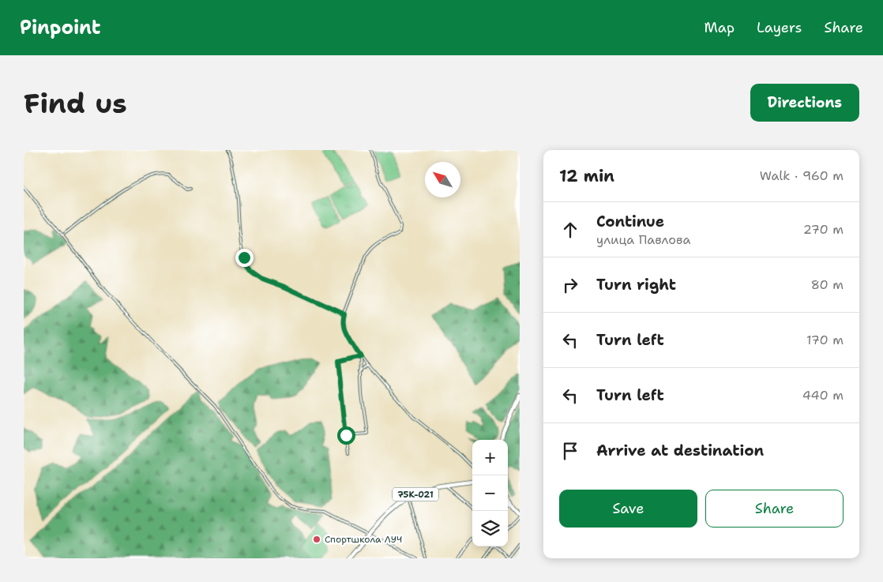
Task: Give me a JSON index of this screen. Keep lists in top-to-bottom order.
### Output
{
  "streets": {
    "main road": ["75К-021"]
  },
  "places": ["Спортшкола ЛУЧ"],
  "north": "top left",
  "page": {
    "header": "Pinpoint",
    "nav": ["Map", "Layers", "Share"],
    "buttons": [
      "Directions",
      ["Save", "Share"]
    ],
    "title": "Find us",
    "heading": ["12 min", "Walk · 960 m"],
    "list": [
      ["Continue", "улица Павлова", "270 m"],
      ["Turn right", "80 m"],
      ["Turn left", "170 m"],
      ["Turn left", "440 m"],
      "Arrive at destination"
    ],
    "map_buttons": ["+", "−"]
  }
}
